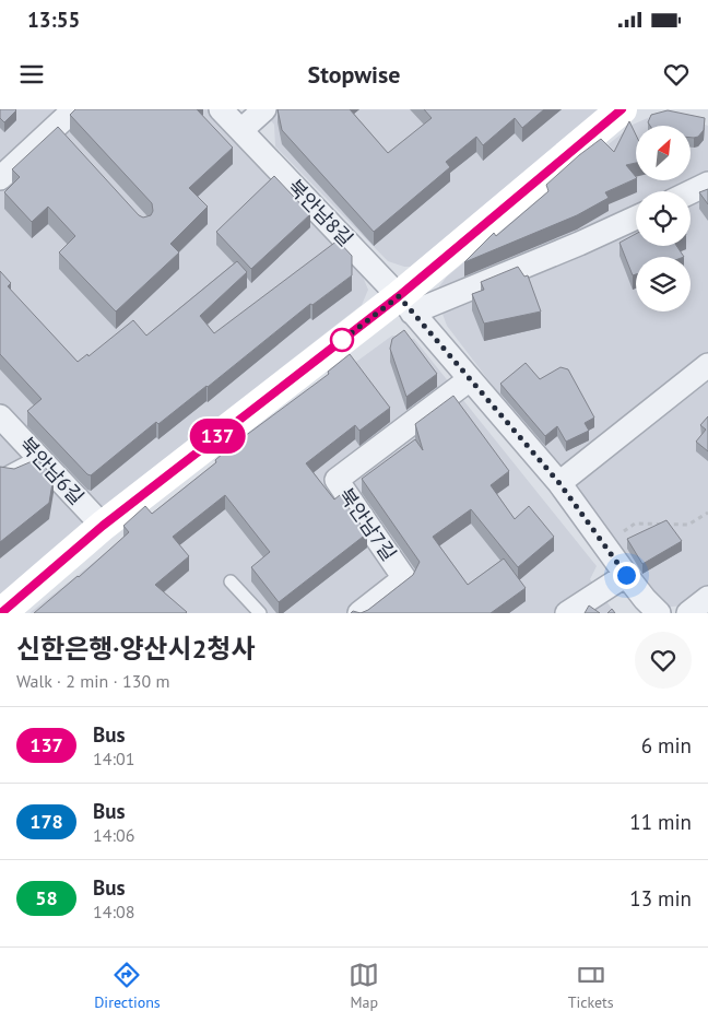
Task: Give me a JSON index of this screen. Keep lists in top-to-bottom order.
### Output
{
  "streets": {
    "street": ["북안남8길", "북안남6길", "북안남7길"]
  },
  "lines": ["bus line 137"],
  "north": "top right",
  "page": {
    "status": "13:55",
    "header": "Stopwise",
    "on_map": "137",
    "heading": ["신한은행·양산시2청사", "Walk · 2 min · 130 m"],
    "list": [
      {
        "mark": "137",
        "name": "Bus",
        "note": "14:01",
        "value": "6 min"
      },
      {
        "mark": "178",
        "name": "Bus",
        "note": "14:06",
        "value": "11 min"
      },
      {
        "mark": "58",
        "name": "Bus",
        "note": "14:08",
        "value": "13 min"
      }
    ],
    "tabs": ["Directions", "Map", "Tickets"]
  }
}
